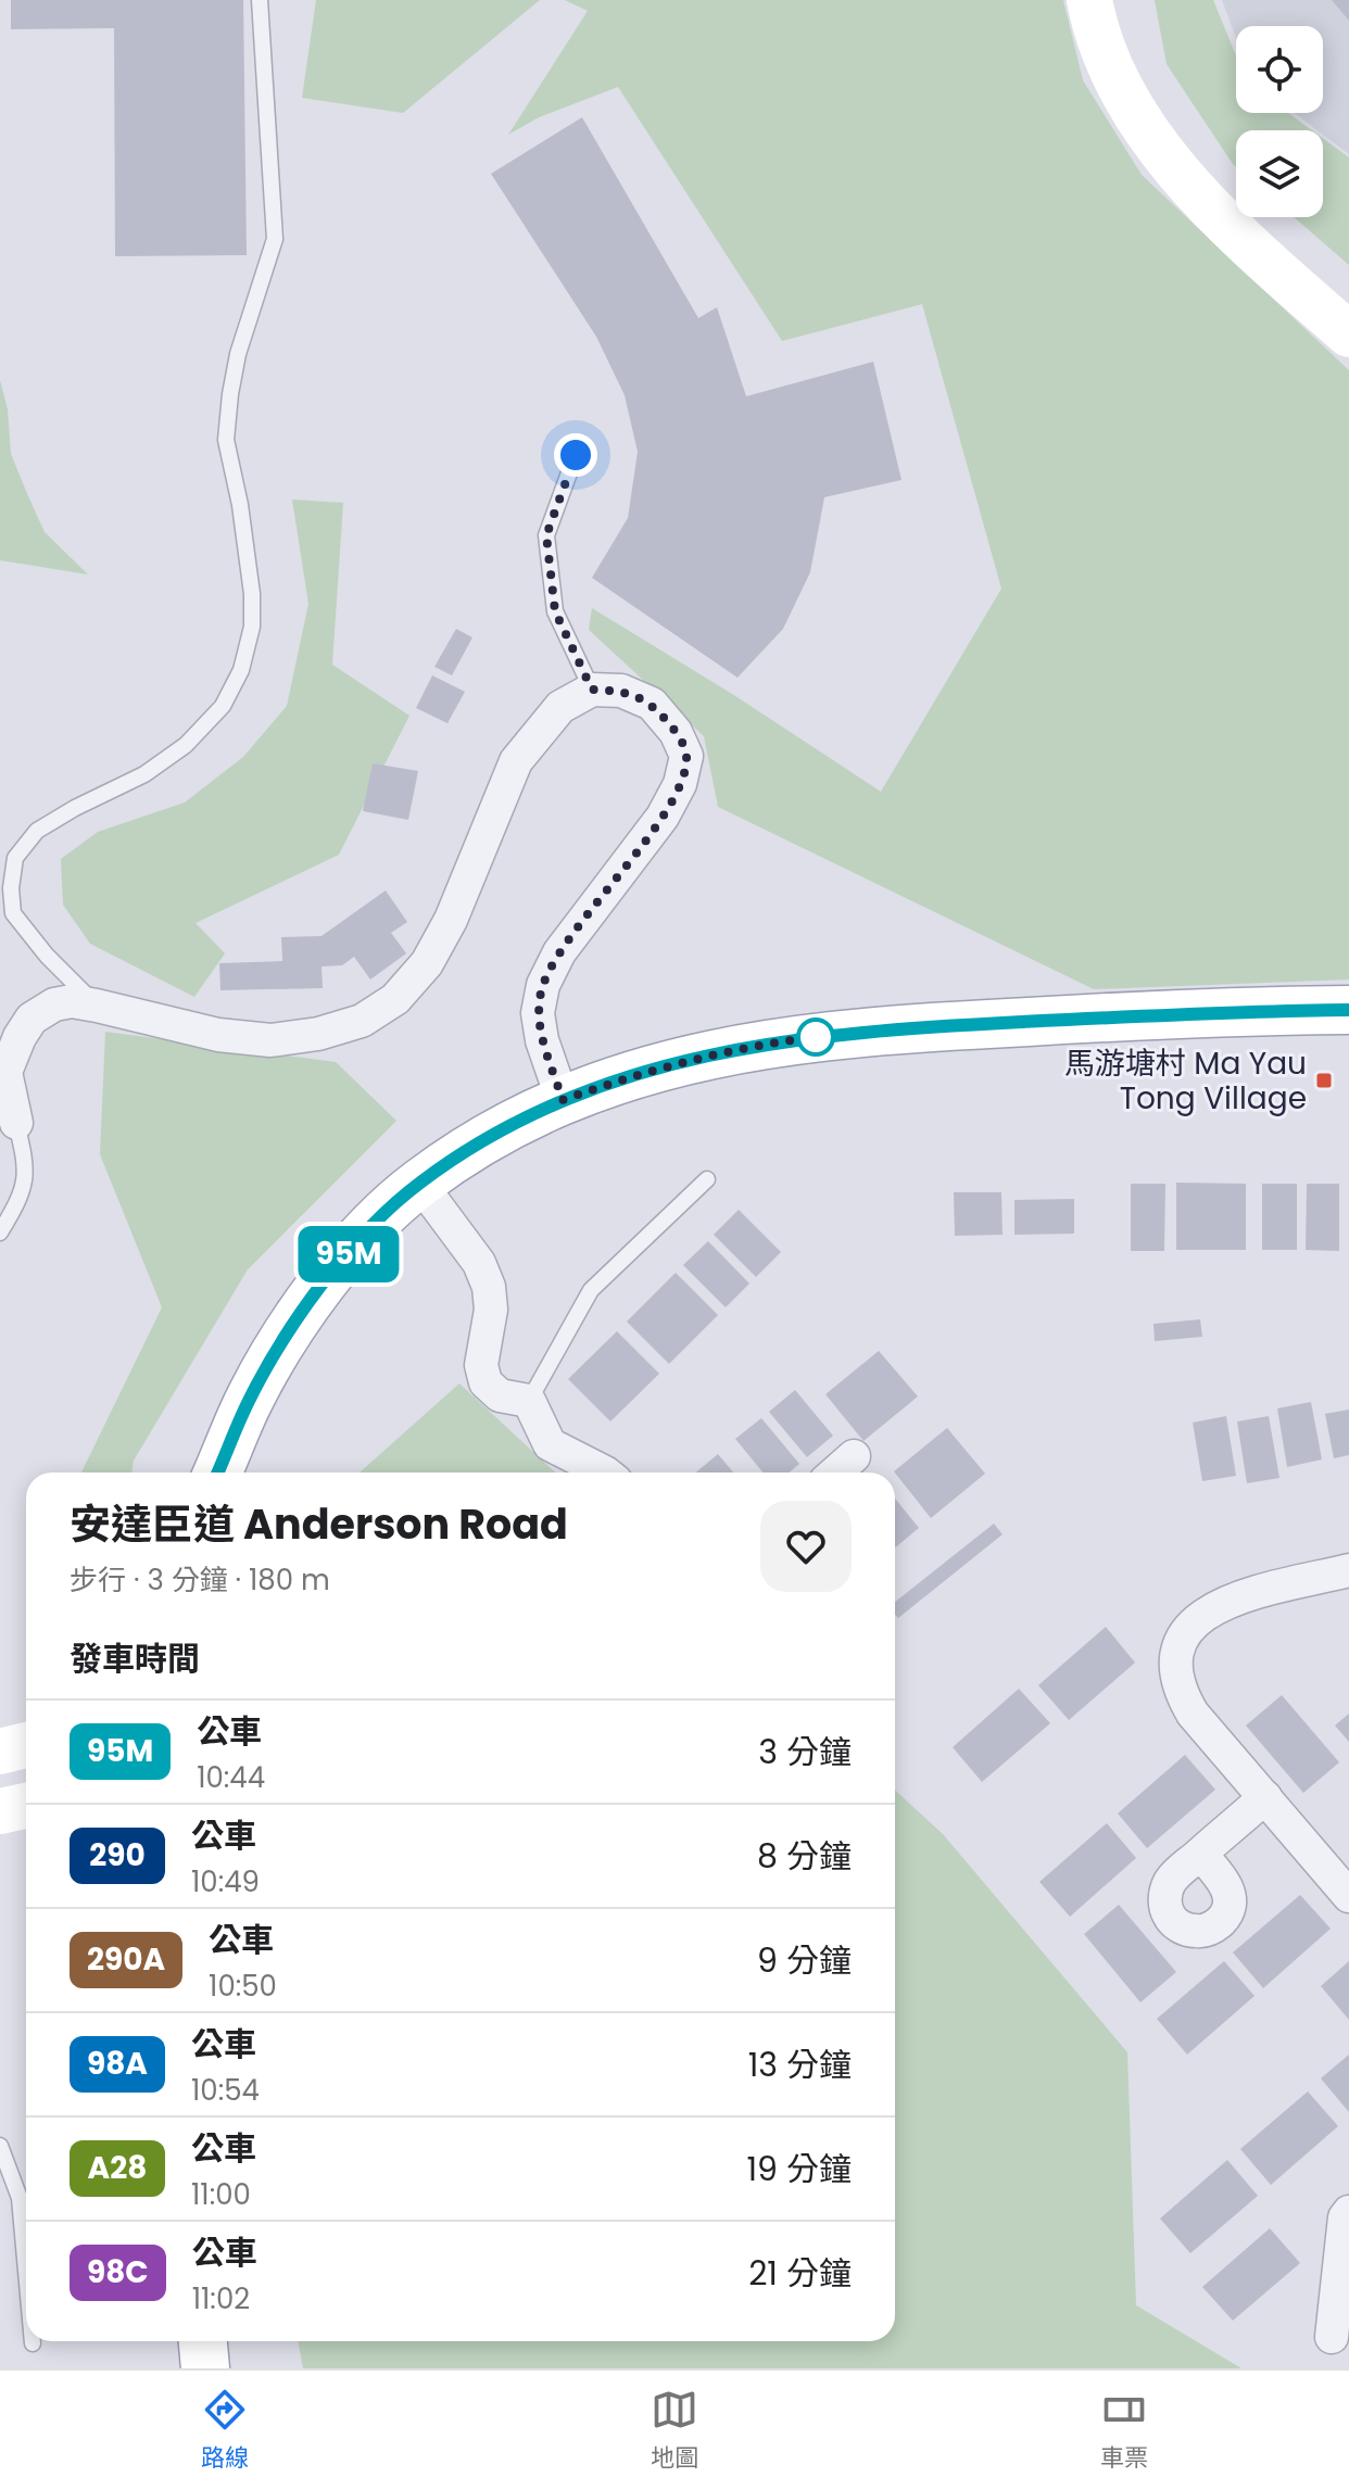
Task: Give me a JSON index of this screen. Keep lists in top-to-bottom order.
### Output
{
  "places": {
    "transit": ["馬游塘村 Ma Yau Tong Village"]
  },
  "lines": ["bus line 95M"],
  "page": {
    "on_map": "95M",
    "heading": [
      ["安達臣道 Anderson Road", "步行 · 3 分鐘 · 180 m"],
      "發車時間"
    ],
    "list": [
      {
        "mark": "95M",
        "name": "公車",
        "note": "10:44",
        "value": "3 分鐘"
      },
      {
        "mark": "290",
        "name": "公車",
        "note": "10:49",
        "value": "8 分鐘"
      },
      {
        "mark": "290A",
        "name": "公車",
        "note": "10:50",
        "value": "9 分鐘"
      },
      {
        "mark": "98A",
        "name": "公車",
        "note": "10:54",
        "value": "13 分鐘"
      },
      {
        "mark": "A28",
        "name": "公車",
        "note": "11:00",
        "value": "19 分鐘"
      },
      {
        "mark": "98C",
        "name": "公車",
        "note": "11:02",
        "value": "21 分鐘"
      }
    ],
    "tabs": ["路線", "地圖", "車票"]
  }
}
